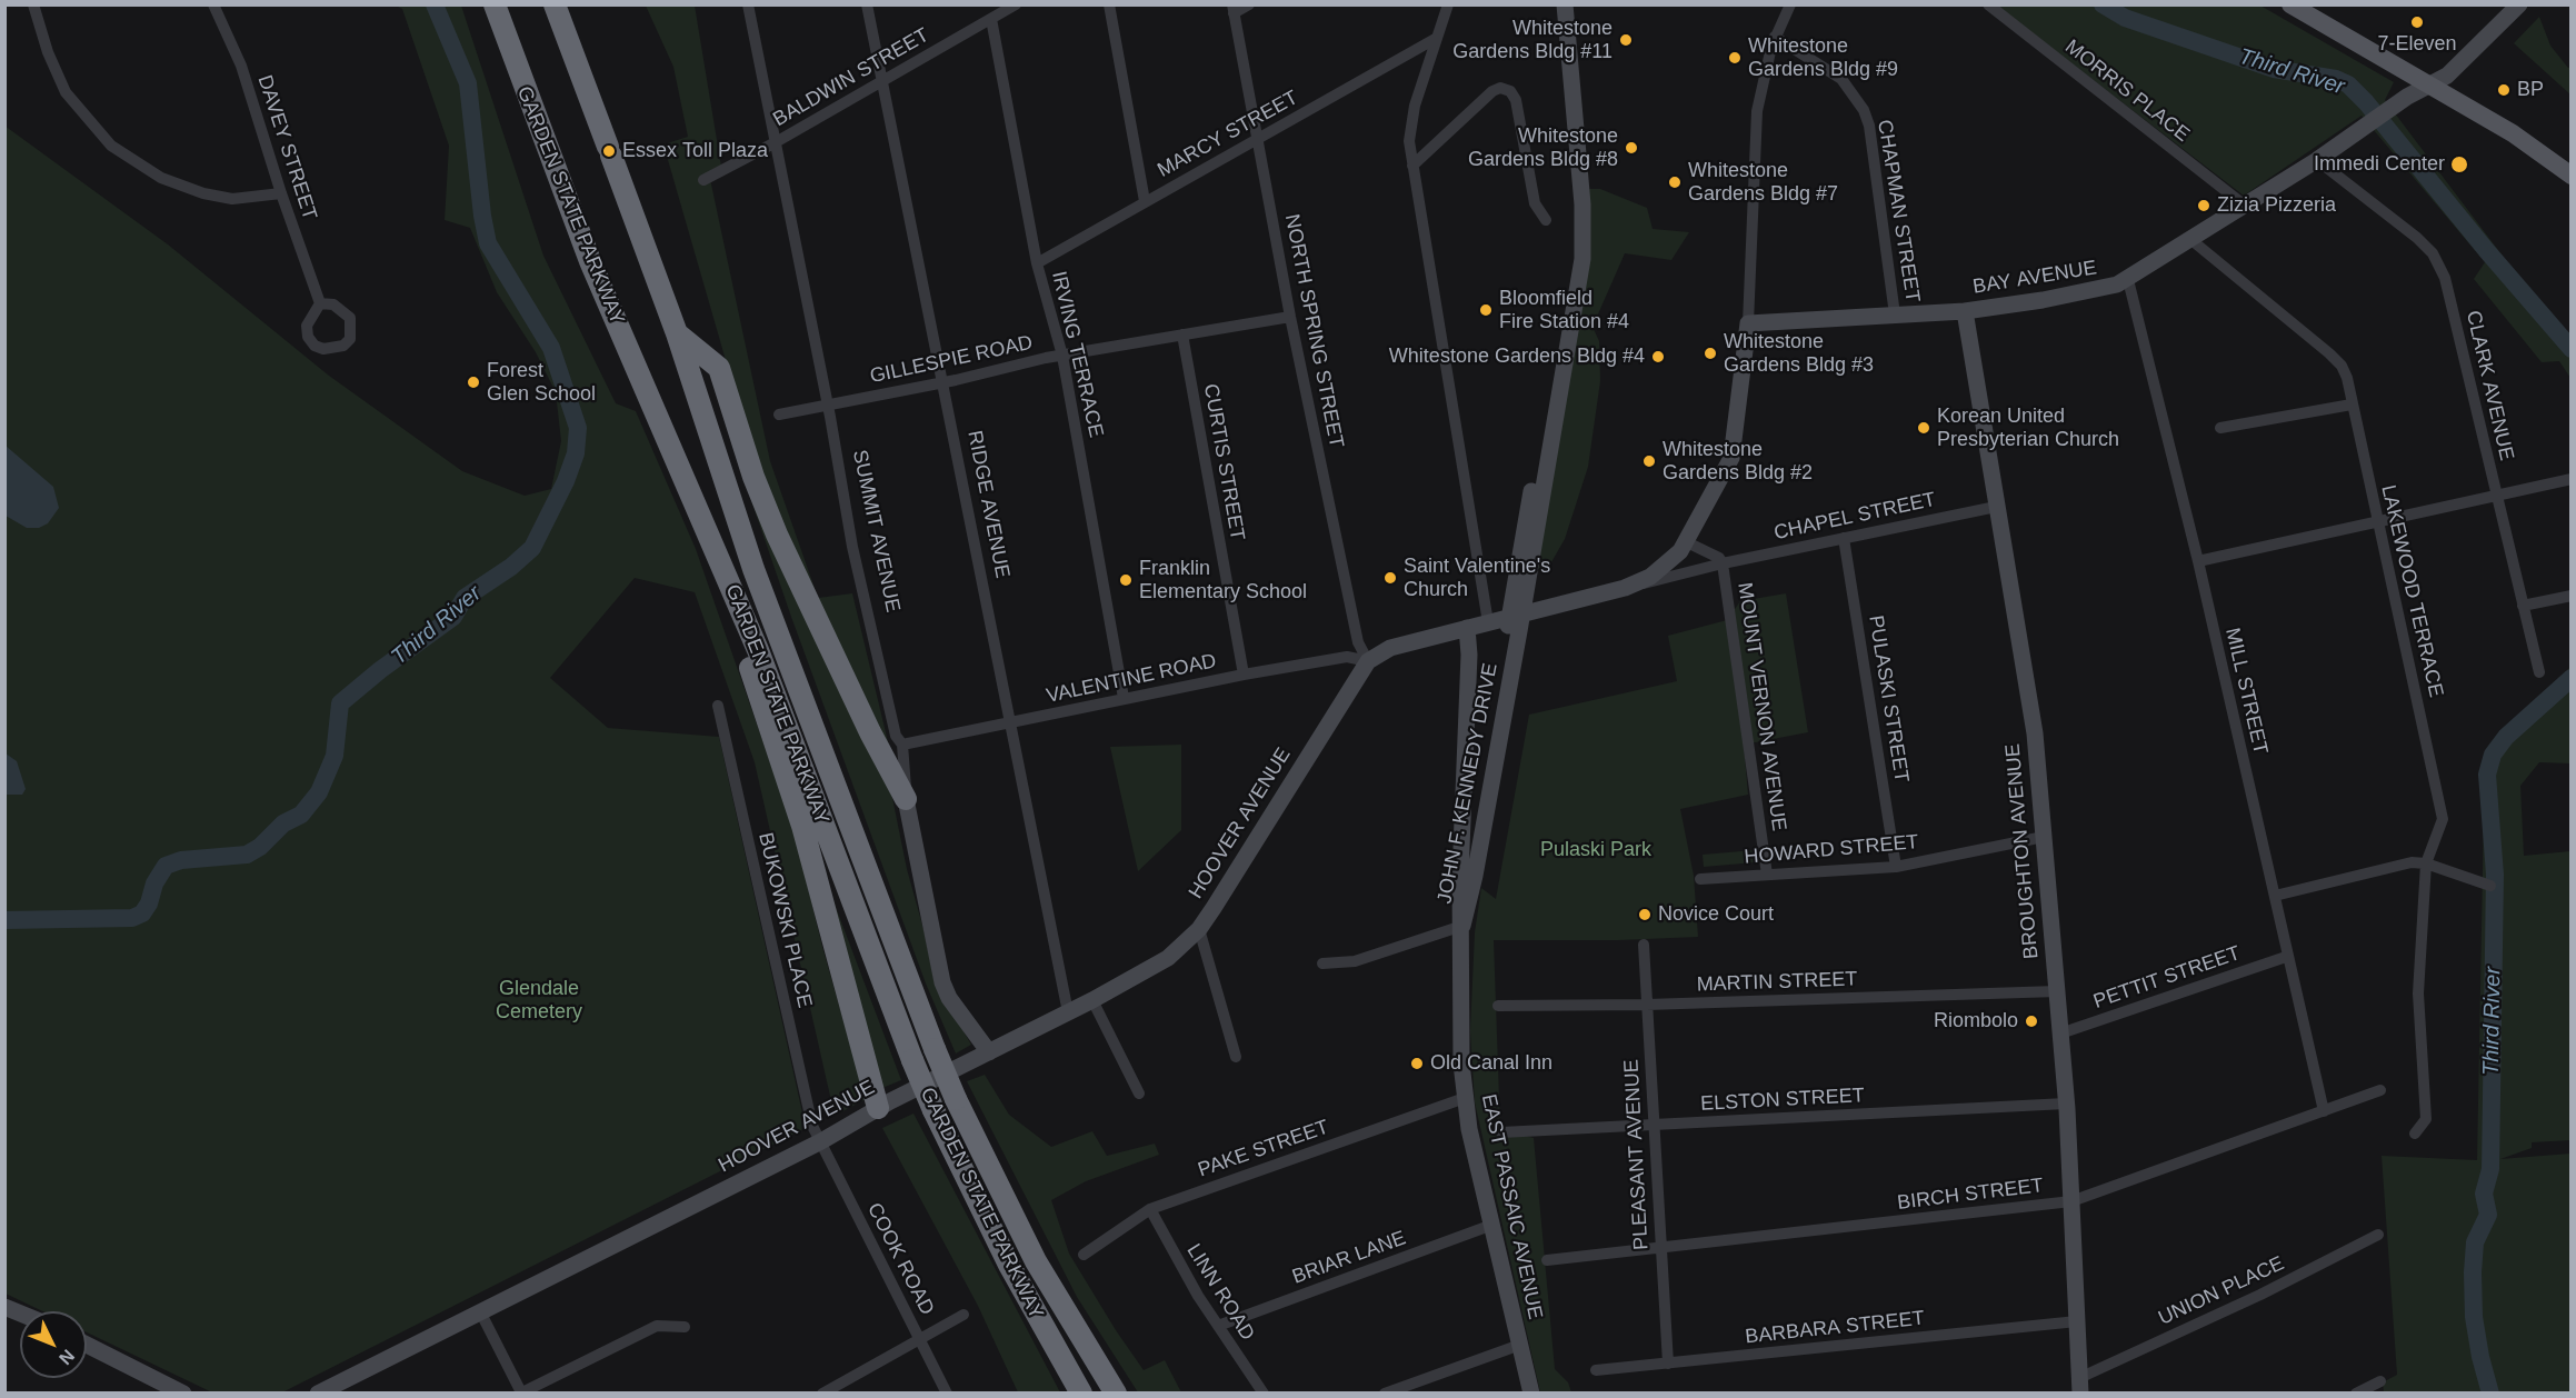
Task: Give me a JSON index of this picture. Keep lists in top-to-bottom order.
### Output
{
  "streets": {
    "highway": ["GARDEN STATE PARKWAY"],
    "street": [
      "BALDWIN STREET",
      "MORRIS PLACE",
      "MARCY STREET",
      "DAVEY STREET",
      "CHAPMAN STREET",
      "BAY AVENUE",
      "NORTH SPRING STREET",
      "IRVING TERRACE",
      "GILLESPIE ROAD",
      "CLARK AVENUE",
      "CURTIS STREET",
      "RIDGE AVENUE",
      "CHAPEL STREET",
      "SUMMIT AVENUE",
      "LAKEWOOD TERRACE",
      "VALENTINE ROAD",
      "MILL STREET",
      "PULASKI STREET",
      "MOUNT VERNON AVENUE",
      "JOHN F. KENNEDY DRIVE",
      "HOOVER AVENUE",
      "HOWARD STREET",
      "BROUGHTON AVENUE",
      "BUKOWSKI PLACE",
      "PETTIT STREET",
      "MARTIN STREET",
      "ELSTON STREET",
      "PAKE STREET",
      "PLEASANT AVENUE",
      "BIRCH STREET",
      "EAST PASSAIC AVENUE",
      "BRIAR LANE",
      "COOK ROAD",
      "UNION PLACE",
      "LINN ROAD",
      "BARBARA STREET"
    ]
  },
  "crossings": [
    ["BALDWIN STREET", "IRVING TERRACE"],
    ["BALDWIN STREET", "RIDGE AVENUE"],
    ["BALDWIN STREET", "SUMMIT AVENUE"],
    ["MORRIS PLACE", "BAY AVENUE"],
    ["MARCY STREET", "NORTH SPRING STREET"],
    ["MARCY STREET", "IRVING TERRACE"],
    ["CHAPMAN STREET", "BAY AVENUE"],
    ["BAY AVENUE", "CLARK AVENUE"],
    ["BAY AVENUE", "LAKEWOOD TERRACE"],
    ["BAY AVENUE", "MILL STREET"],
    ["BAY AVENUE", "BROUGHTON AVENUE"],
    ["NORTH SPRING STREET", "GILLESPIE ROAD"],
    ["NORTH SPRING STREET", "VALENTINE ROAD"],
    ["NORTH SPRING STREET", "HOOVER AVENUE"],
    ["IRVING TERRACE", "GILLESPIE ROAD"],
    ["IRVING TERRACE", "VALENTINE ROAD"],
    ["GILLESPIE ROAD", "CURTIS STREET"],
    ["GILLESPIE ROAD", "RIDGE AVENUE"],
    ["GILLESPIE ROAD", "SUMMIT AVENUE"],
    ["CURTIS STREET", "VALENTINE ROAD"],
    ["RIDGE AVENUE", "VALENTINE ROAD"],
    ["RIDGE AVENUE", "HOOVER AVENUE"],
    ["CHAPEL STREET", "PULASKI STREET"],
    ["CHAPEL STREET", "MOUNT VERNON AVENUE"],
    ["CHAPEL STREET", "BROUGHTON AVENUE"],
    ["SUMMIT AVENUE", "VALENTINE ROAD"],
    ["SUMMIT AVENUE", "HOOVER AVENUE"],
    ["VALENTINE ROAD", "HOOVER AVENUE"],
    ["MILL STREET", "PETTIT STREET"],
    ["MILL STREET", "BIRCH STREET"],
    ["PULASKI STREET", "HOWARD STREET"],
    ["MOUNT VERNON AVENUE", "HOWARD STREET"],
    ["JOHN F. KENNEDY DRIVE", "EAST PASSAIC AVENUE"],
    ["HOOVER AVENUE", "BUKOWSKI PLACE"],
    ["HOOVER AVENUE", "COOK ROAD"],
    ["HOWARD STREET", "BROUGHTON AVENUE"],
    ["BROUGHTON AVENUE", "PETTIT STREET"],
    ["BROUGHTON AVENUE", "MARTIN STREET"],
    ["BROUGHTON AVENUE", "ELSTON STREET"],
    ["BROUGHTON AVENUE", "BIRCH STREET"],
    ["BROUGHTON AVENUE", "UNION PLACE"],
    ["BROUGHTON AVENUE", "BARBARA STREET"],
    ["BUKOWSKI PLACE", "COOK ROAD"],
    ["MARTIN STREET", "PLEASANT AVENUE"],
    ["ELSTON STREET", "PLEASANT AVENUE"],
    ["PAKE STREET", "EAST PASSAIC AVENUE"],
    ["PAKE STREET", "LINN ROAD"],
    ["PLEASANT AVENUE", "BIRCH STREET"],
    ["PLEASANT AVENUE", "BARBARA STREET"],
    ["EAST PASSAIC AVENUE", "BRIAR LANE"],
    ["BRIAR LANE", "LINN ROAD"]
  ],
  "water": ["Third River"],
  "parks": ["Pulaski Park", "Glendale Cemetery"],
  "places": [
    "7-Eleven",
    "Whitestone Gardens Bldg #11",
    "Whitestone Gardens Bldg #9",
    "BP",
    "Whitestone Gardens Bldg #8",
    "Essex Toll Plaza",
    "Immedi Center",
    "Whitestone Gardens Bldg #7",
    "Zizia Pizzeria",
    "Bloomfield Fire Station #4",
    "Whitestone Gardens Bldg #3",
    "Whitestone Gardens Bldg #4",
    "Forest Glen School",
    "Korean United Presbyterian Church",
    "Whitestone Gardens Bldg #2",
    "Saint Valentine's Church",
    "Franklin Elementary School",
    "Novice Court",
    "Riombolo",
    "Old Canal Inn"
  ],
  "north": "bottom right"
}
